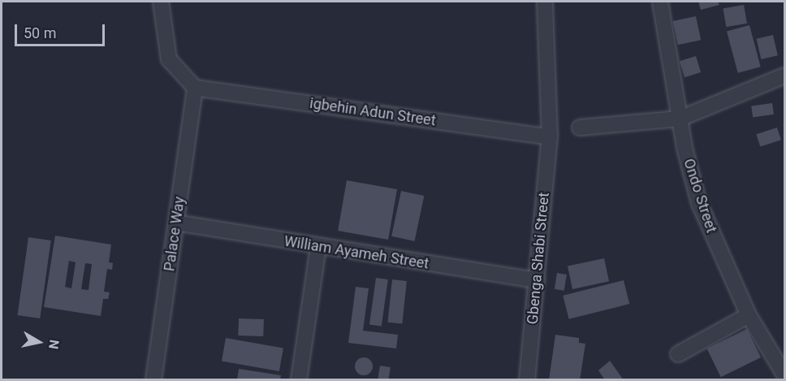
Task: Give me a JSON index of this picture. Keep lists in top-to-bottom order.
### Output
{
  "streets": {
    "street": [
      "igbehin Adun Street",
      "Ondo Street",
      "Palace Way",
      "William Ayameh Street",
      "Gbenga Shabi Street"
    ]
  },
  "crossings": [
    ["igbehin Adun Street", "Palace Way"],
    ["igbehin Adun Street", "Gbenga Shabi Street"],
    ["Palace Way", "William Ayameh Street"],
    ["William Ayameh Street", "Gbenga Shabi Street"]
  ],
  "scale_bar": "50 m",
  "north": "right"
}
